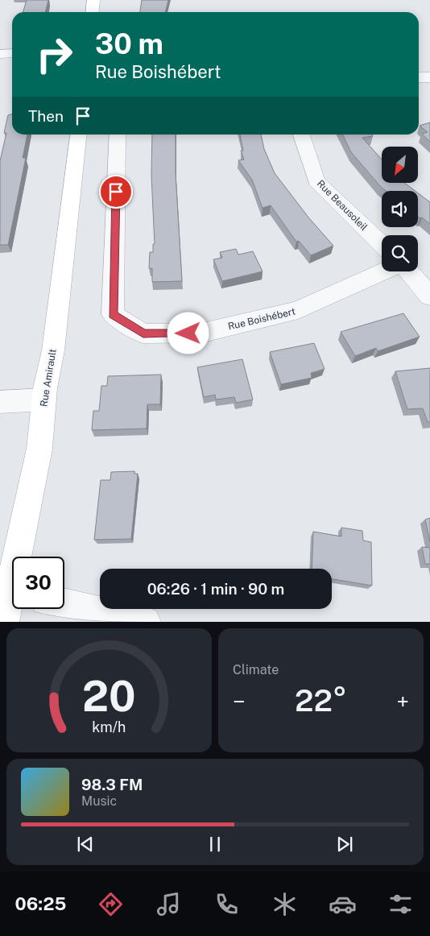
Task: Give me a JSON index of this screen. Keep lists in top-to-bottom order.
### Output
{
  "streets": {
    "main road": ["Rue Amirault"],
    "street": ["Rue Beausoleil", "Rue Boishébert"]
  },
  "north": "bottom left",
  "page": {
    "turn": ["30 m", "Rue Boishébert"],
    "then": "Then",
    "limit": "30",
    "trip": "06:26 · 1 min · 90 m",
    "tile": "Climate",
    "heat": ["−", "22°", "+"],
    "song": ["98.3 FM", "Music"],
    "tabs": "06:25",
    "gauge": ["20", "km/h"]
  }
}
